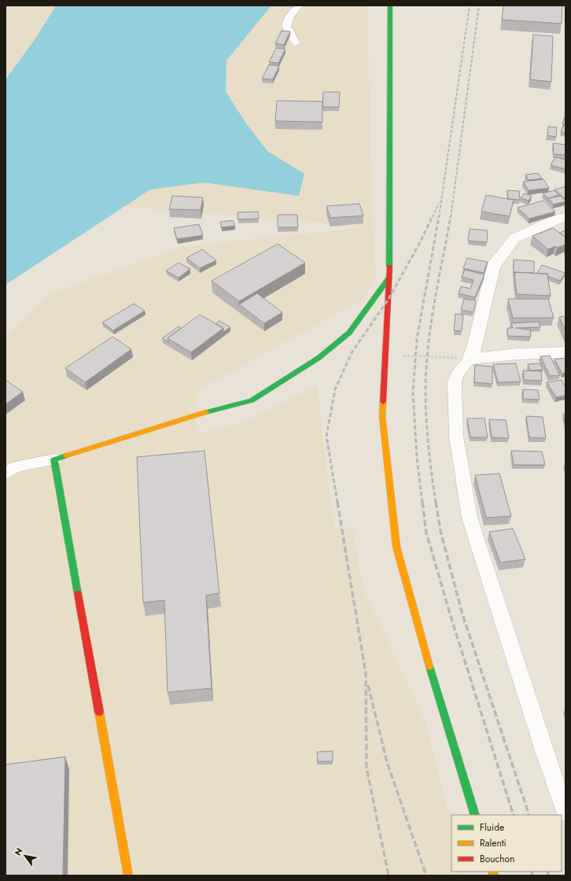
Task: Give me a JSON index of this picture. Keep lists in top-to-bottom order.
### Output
{
  "legend": ["Fluide", "Ralenti", "Bouchon"],
  "north": "top left"
}
